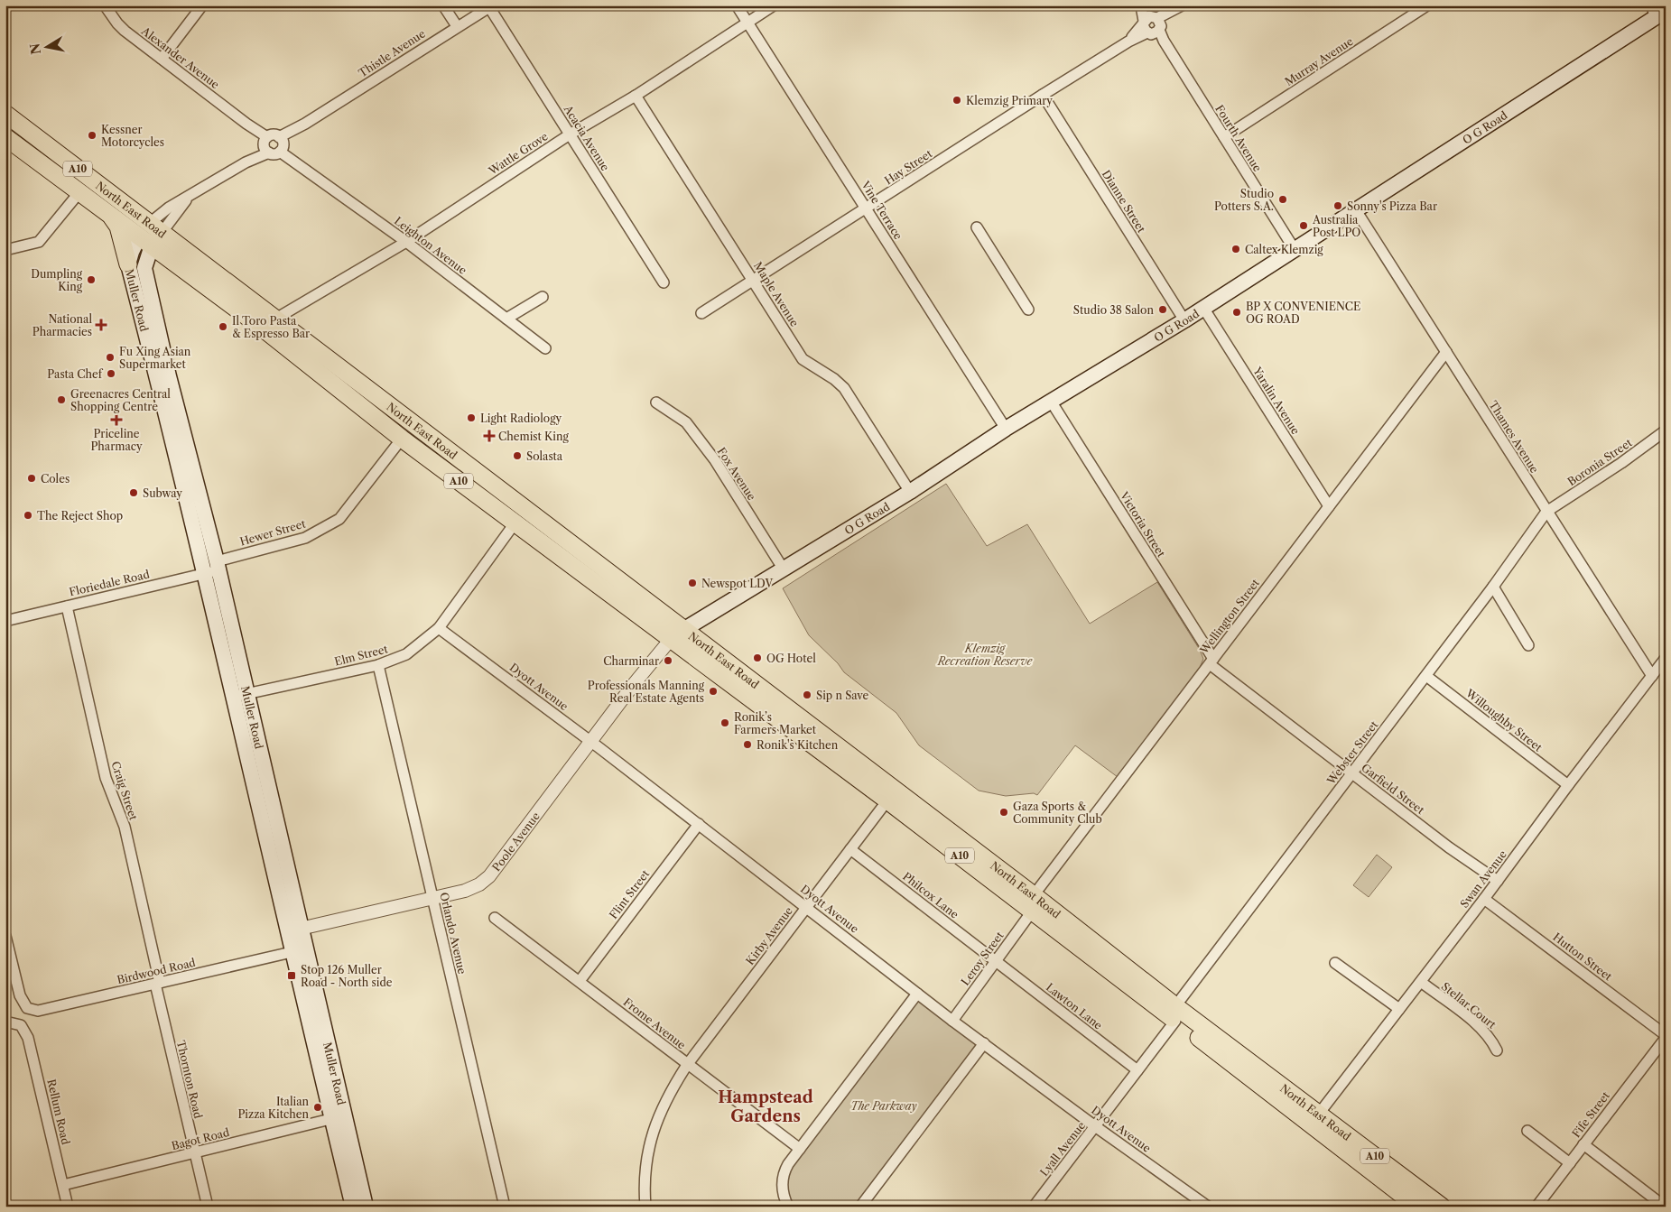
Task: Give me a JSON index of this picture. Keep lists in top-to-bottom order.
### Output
{
  "streets": {
    "highway": ["A10", "North East Road"],
    "main road": ["O G Road", "Muller Road"],
    "street": [
      "Thistle Avenue",
      "Alexander Avenue",
      "Murray Avenue",
      "Acacia Avenue",
      "Fourth Avenue",
      "Wattle Grove",
      "Hay Street",
      "Dianne Street",
      "Vine Terrace",
      "Leighton Avenue",
      "Maple Avenue",
      "Yaralin Avenue",
      "Thames Avenue",
      "Boronia Street",
      "Fox Avenue",
      "Victoria Street",
      "Hewer Street",
      "Floriedale Road",
      "Wellington Street",
      "Elm Street",
      "Dyott Avenue",
      "Willoughby Street",
      "Webster Street",
      "Garfield Street",
      "Craig Street",
      "Poole Avenue",
      "Swan Avenue",
      "Flint Street",
      "Philcox Lane",
      "Orlando Avenue",
      "Kirby Avenue",
      "Hutton Street",
      "Leroy Street",
      "Birdwood Road",
      "Stellar Court",
      "Lawton Lane",
      "Frome Avenue",
      "Thornton Road",
      "Rellum Road",
      "Fife Street",
      "Bagot Road",
      "Lyall Avenue"
    ]
  },
  "crossings": [
    ["Thistle Avenue", "Alexander Avenue"],
    ["Thistle Avenue", "Acacia Avenue"],
    ["Thistle Avenue", "North East Road"],
    ["Thistle Avenue", "Leighton Avenue"],
    ["Thistle Avenue", "Muller Road"],
    ["Alexander Avenue", "Leighton Avenue"],
    ["Murray Avenue", "Fourth Avenue"],
    ["O G Road", "Fourth Avenue"],
    ["O G Road", "Dianne Street"],
    ["O G Road", "North East Road"],
    ["O G Road", "Vine Terrace"],
    ["O G Road", "Maple Avenue"],
    ["O G Road", "Yaralin Avenue"],
    ["O G Road", "Thames Avenue"],
    ["O G Road", "Fox Avenue"],
    ["O G Road", "Victoria Street"],
    ["O G Road", "Poole Avenue"],
    ["Acacia Avenue", "Wattle Grove"],
    ["Fourth Avenue", "Hay Street"],
    ["Wattle Grove", "North East Road"],
    ["Wattle Grove", "Vine Terrace"],
    ["Wattle Grove", "Leighton Avenue"],
    ["Wattle Grove", "Maple Avenue"],
    ["Hay Street", "Dianne Street"],
    ["Hay Street", "Vine Terrace"],
    ["Hay Street", "Maple Avenue"],
    ["North East Road", "Muller Road"],
    ["North East Road", "Hewer Street"],
    ["North East Road", "Wellington Street"],
    ["North East Road", "Elm Street"],
    ["North East Road", "Webster Street"],
    ["North East Road", "Poole Avenue"],
    ["North East Road", "Swan Avenue"],
    ["North East Road", "Kirby Avenue"],
    ["North East Road", "Leroy Street"],
    ["North East Road", "Lyall Avenue"],
    ["Muller Road", "Hewer Street"],
    ["Muller Road", "Floriedale Road"],
    ["Muller Road", "Elm Street"],
    ["Muller Road", "Poole Avenue"],
    ["Muller Road", "Birdwood Road"],
    ["Muller Road", "Bagot Road"],
    ["Yaralin Avenue", "Wellington Street"],
    ["Thames Avenue", "Boronia Street"],
    ["Thames Avenue", "Wellington Street"],
    ["Thames Avenue", "Webster Street"],
    ["Thames Avenue", "Swan Avenue"],
    ["Boronia Street", "Webster Street"],
    ["Victoria Street", "Wellington Street"],
    ["Victoria Street", "Garfield Street"],
    ["Hewer Street", "Floriedale Road"],
    ["Floriedale Road", "Craig Street"],
    ["Wellington Street", "Garfield Street"],
    ["Wellington Street", "Leroy Street"],
    ["Elm Street", "Dyott Avenue"],
    ["Elm Street", "Orlando Avenue"],
    ["Dyott Avenue", "Poole Avenue"],
    ["Dyott Avenue", "Flint Street"],
    ["Dyott Avenue", "Kirby Avenue"],
    ["Dyott Avenue", "Leroy Street"],
    ["Dyott Avenue", "Lyall Avenue"],
    ["Willoughby Street", "Webster Street"],
    ["Willoughby Street", "Swan Avenue"],
    ["Webster Street", "Garfield Street"],
    ["Webster Street", "Lyall Avenue"],
    ["Garfield Street", "Swan Avenue"],
    ["Craig Street", "Birdwood Road"],
    ["Craig Street", "Thornton Road"],
    ["Poole Avenue", "Orlando Avenue"],
    ["Swan Avenue", "Hutton Street"],
    ["Swan Avenue", "Stellar Court"],
    ["Flint Street", "Frome Avenue"],
    ["Philcox Lane", "Kirby Avenue"],
    ["Philcox Lane", "Leroy Street"],
    ["Philcox Lane", "Lawton Lane"],
    ["Kirby Avenue", "Frome Avenue"],
    ["Hutton Street", "Fife Street"],
    ["Leroy Street", "Lawton Lane"],
    ["Birdwood Road", "Thornton Road"],
    ["Lawton Lane", "Lyall Avenue"],
    ["Thornton Road", "Bagot Road"],
    ["Rellum Road", "Bagot Road"]
  ],
  "districts": ["Hampstead Gardens"],
  "parks": ["Klemzig Recreation Reserve", "The Parkway"],
  "places": {
    "other": [
      "Klemzig Primary",
      "Kessner Motorcycles",
      "Studio Potters S.A.",
      "Sonny's Pizza Bar",
      "Australia Post LPO",
      "Caltex Klemzig",
      "Dumpling King",
      "Studio 38 Salon",
      "BP X CONVENIENCE OG ROAD",
      "Il Toro Pasta & Espresso Bar",
      "Fu Xing Asian Supermarket",
      "Pasta Chef",
      "Greenacres Central Shopping Centre",
      "Light Radiology",
      "Solasta",
      "Coles",
      "Subway",
      "The Reject Shop",
      "Newspot LDV",
      "OG Hotel",
      "Charminar",
      "Professionals Manning Real Estate Agents",
      "Sip n Save",
      "Ronik’s Farmers Market",
      "Ronik's Kitchen",
      "Gaza Sports & Community Club",
      "Italian Pizza Kitchen"
    ],
    "health": ["National Pharmacies", "Priceline Pharmacy", "Chemist King"],
    "transit": ["Stop 126 Muller Road - North side"]
  },
  "north": "left"
}
